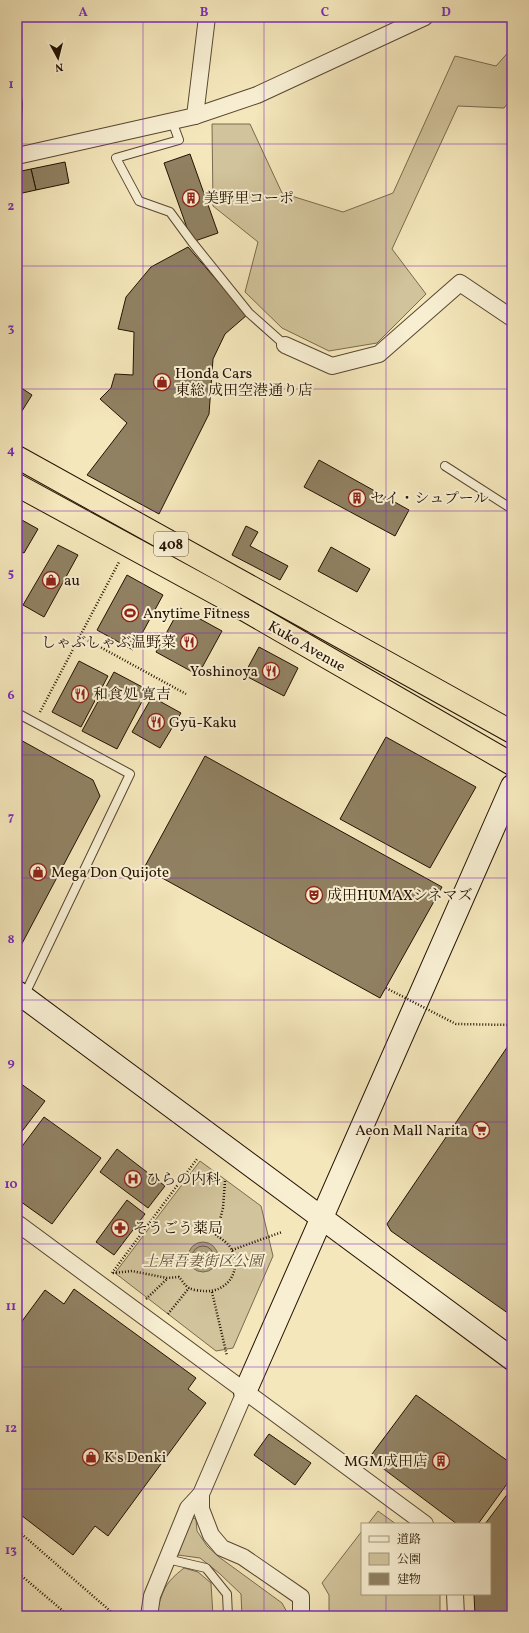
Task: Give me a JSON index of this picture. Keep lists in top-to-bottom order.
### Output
{
  "streets": {
    "highway": ["408", "Kuko Avenue"]
  },
  "parks": ["土屋吾妻街区公園"],
  "places": {
    "building": ["美野里コーポ", "セイ・シュプール", "MGM成田店"],
    "shop": [
      "Honda Cars 東総 成田空港通り店",
      "au",
      "Mega Don Quijote",
      "K's Denki"
    ],
    "sports": ["Anytime Fitness"],
    "restaurant": [
      "しゃぶしゃぶ温野菜",
      "Yoshinoya",
      "和食処 寛吉",
      "Gyū-Kaku"
    ],
    "theatre": ["成田HUMAXシネマズ"],
    "supermarket": ["Aeon Mall Narita"],
    "hospital": ["ひらの内科"],
    "pharmacy": ["そうごう薬局"]
  },
  "legend": ["道路", "公園", "建物"],
  "north": "bottom",
  "grid": {
    "columns": [
      "A",
      "B",
      "C",
      "D"
    ],
    "rows": [
      "1",
      "2",
      "3",
      "4",
      "5",
      "6",
      "7",
      "8",
      "9",
      "10",
      "11",
      "12",
      "13"
    ]
  }
}
